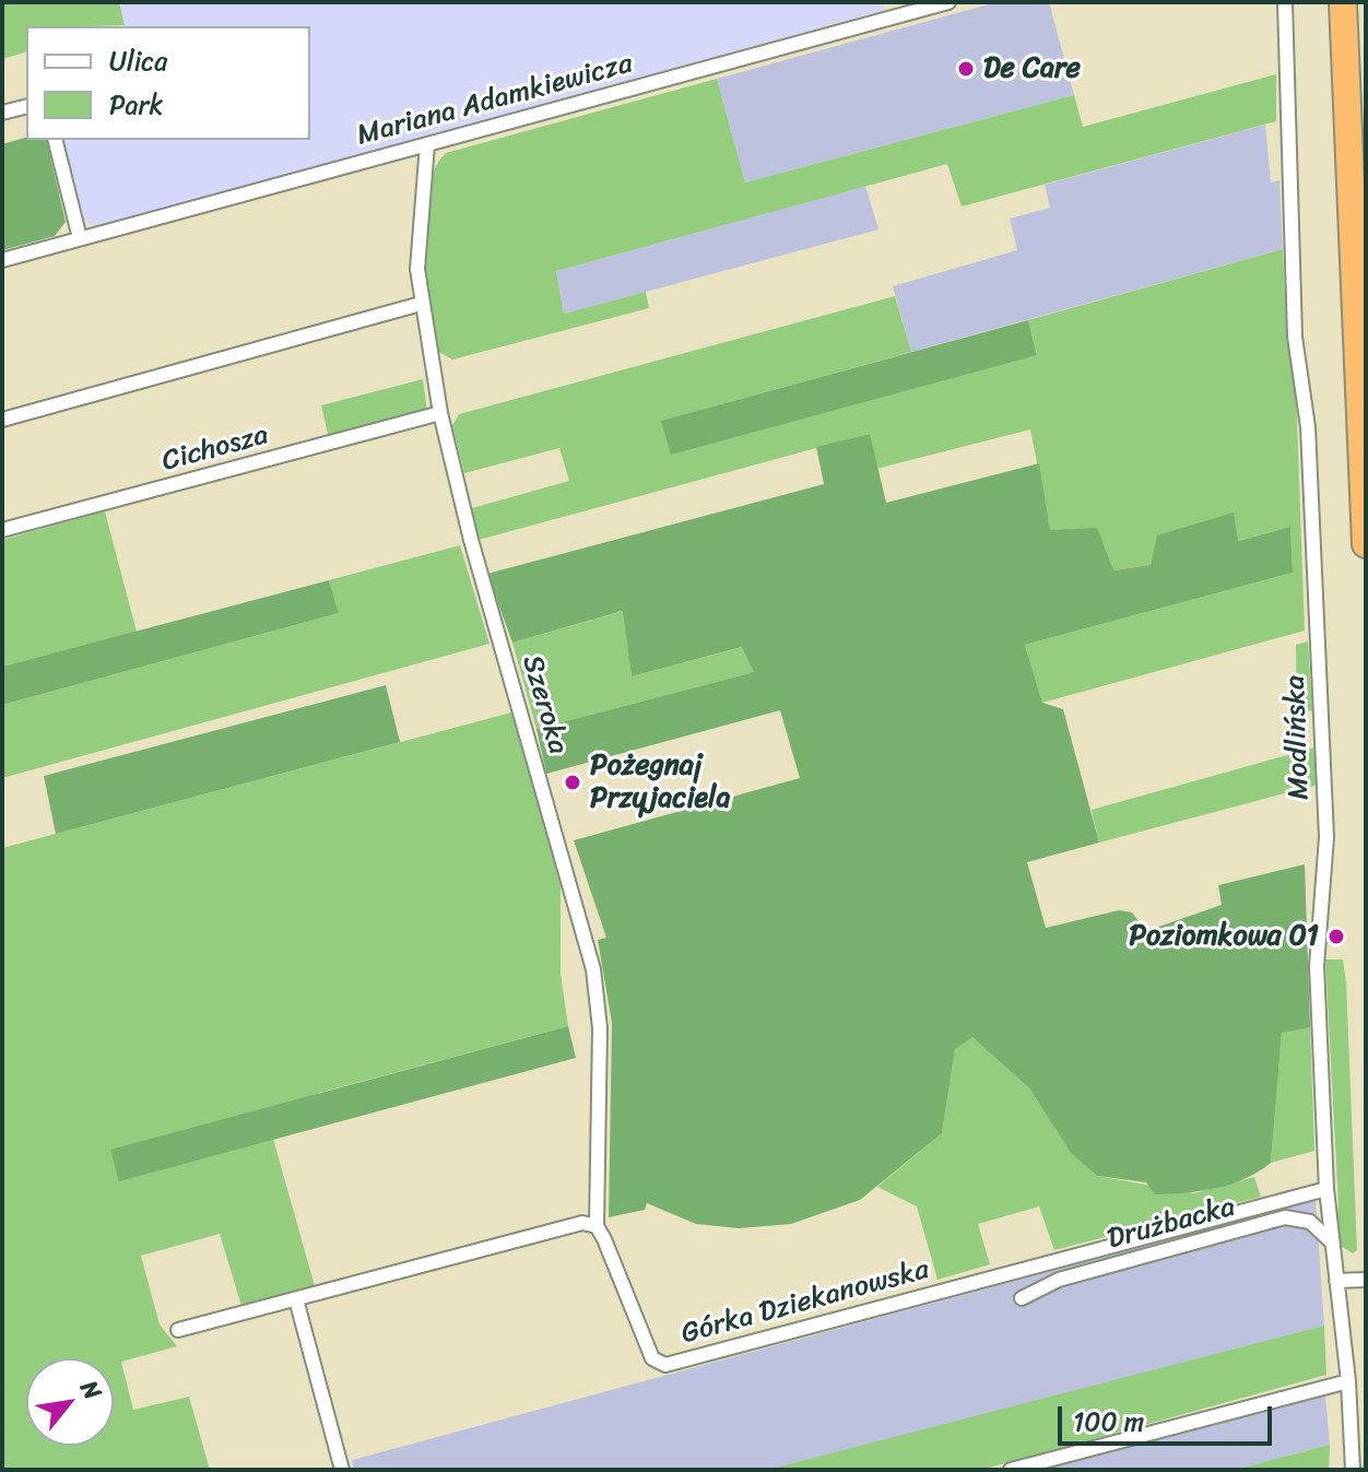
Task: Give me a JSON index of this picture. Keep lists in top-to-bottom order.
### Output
{
  "streets": {
    "street": [
      "Mariana Adamkiewicza",
      "Cichosza",
      "Szeroka",
      "Modlińska",
      "Drużbacka",
      "Górka Dziekanowska"
    ]
  },
  "crossings": [
    ["Mariana Adamkiewicza", "Szeroka"],
    ["Cichosza", "Szeroka"],
    ["Szeroka", "Górka Dziekanowska"],
    ["Modlińska", "Drużbacka"],
    ["Modlińska", "Górka Dziekanowska"]
  ],
  "places": ["De Care", "Pożegnaj Przyjaciela", "Poziomkowa 01"],
  "legend": ["Ulica", "Park"],
  "scale_bar": "100 m",
  "north": "top right"
}
